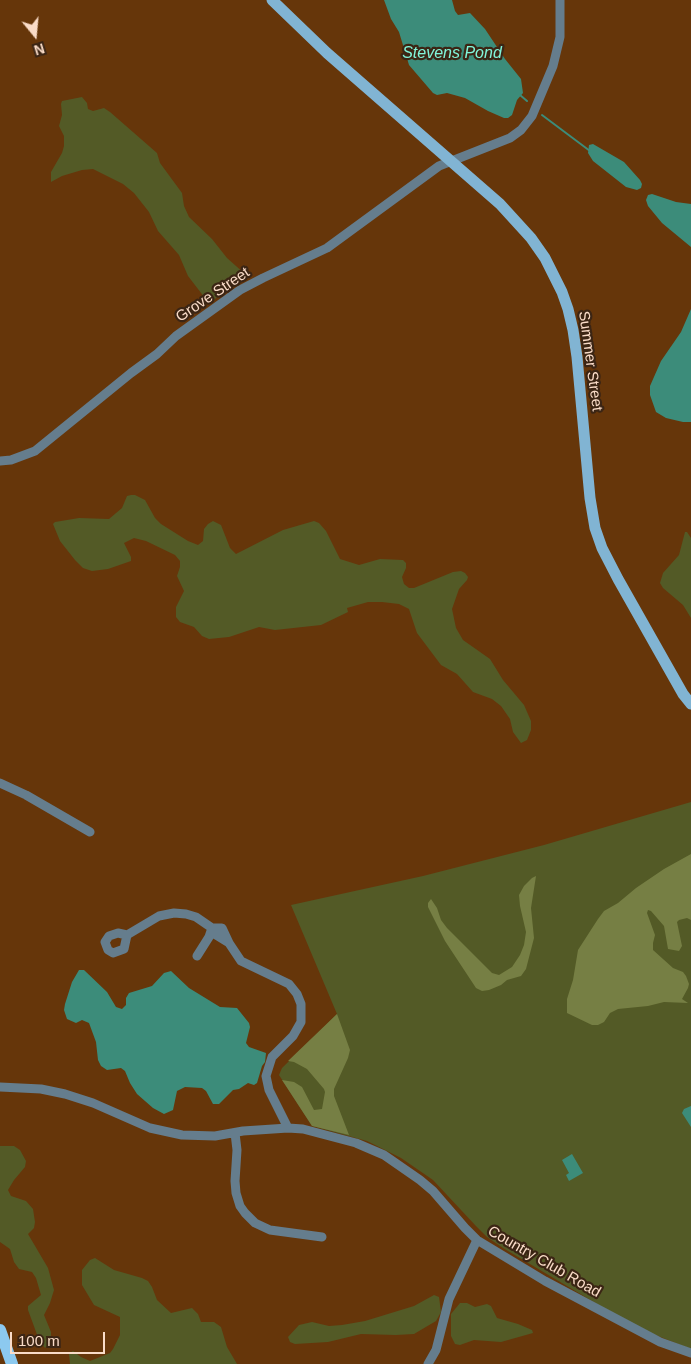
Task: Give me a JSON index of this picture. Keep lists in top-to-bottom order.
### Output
{
  "streets": {
    "main road": ["Summer Street"],
    "street": ["Grove Street", "Country Club Road"]
  },
  "crossings": [
    ["Grove Street", "Summer Street"]
  ],
  "water": ["Stevens Pond"],
  "scale_bar": "100 m",
  "north": "bottom"
}
